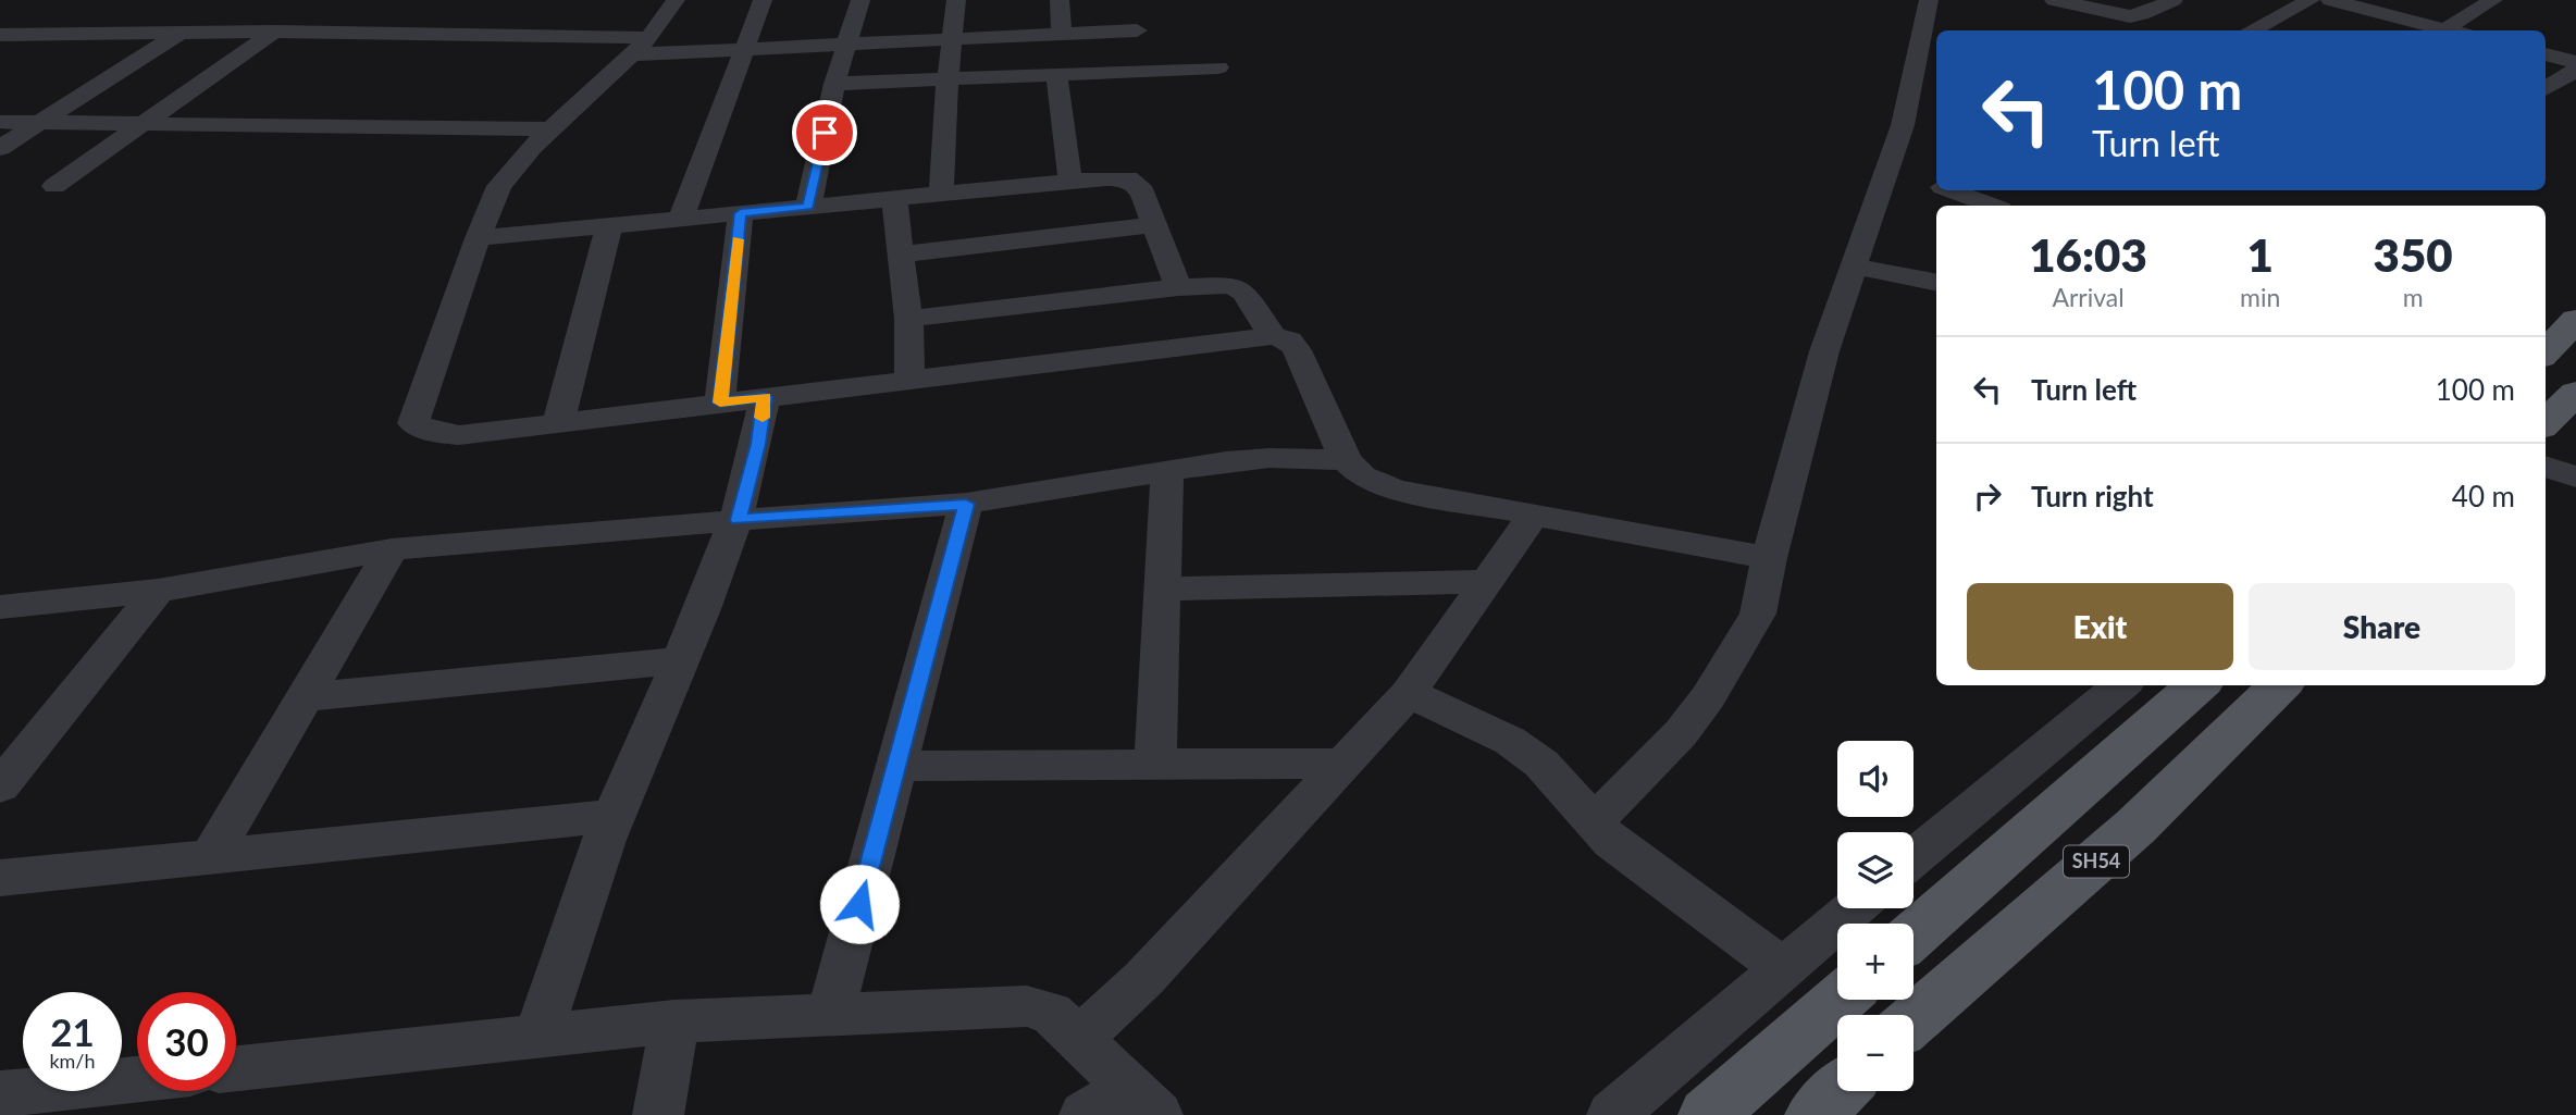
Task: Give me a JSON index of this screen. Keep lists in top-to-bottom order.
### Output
{
  "streets": {
    "main road": ["SH54"]
  },
  "page": {
    "turn": ["100 m", "Turn left"],
    "eta": [
      "16:03",
      "Arrival",
      "1",
      "min",
      "350",
      "m"
    ],
    "list": [
      {
        "name": "Turn left",
        "value": "100 m"
      },
      {
        "name": "Turn right",
        "value": "40 m"
      }
    ],
    "buttons": ["Exit", "Share"],
    "map_buttons": ["+", "−"],
    "speed": "21 km/h",
    "limit": "30"
  }
}
